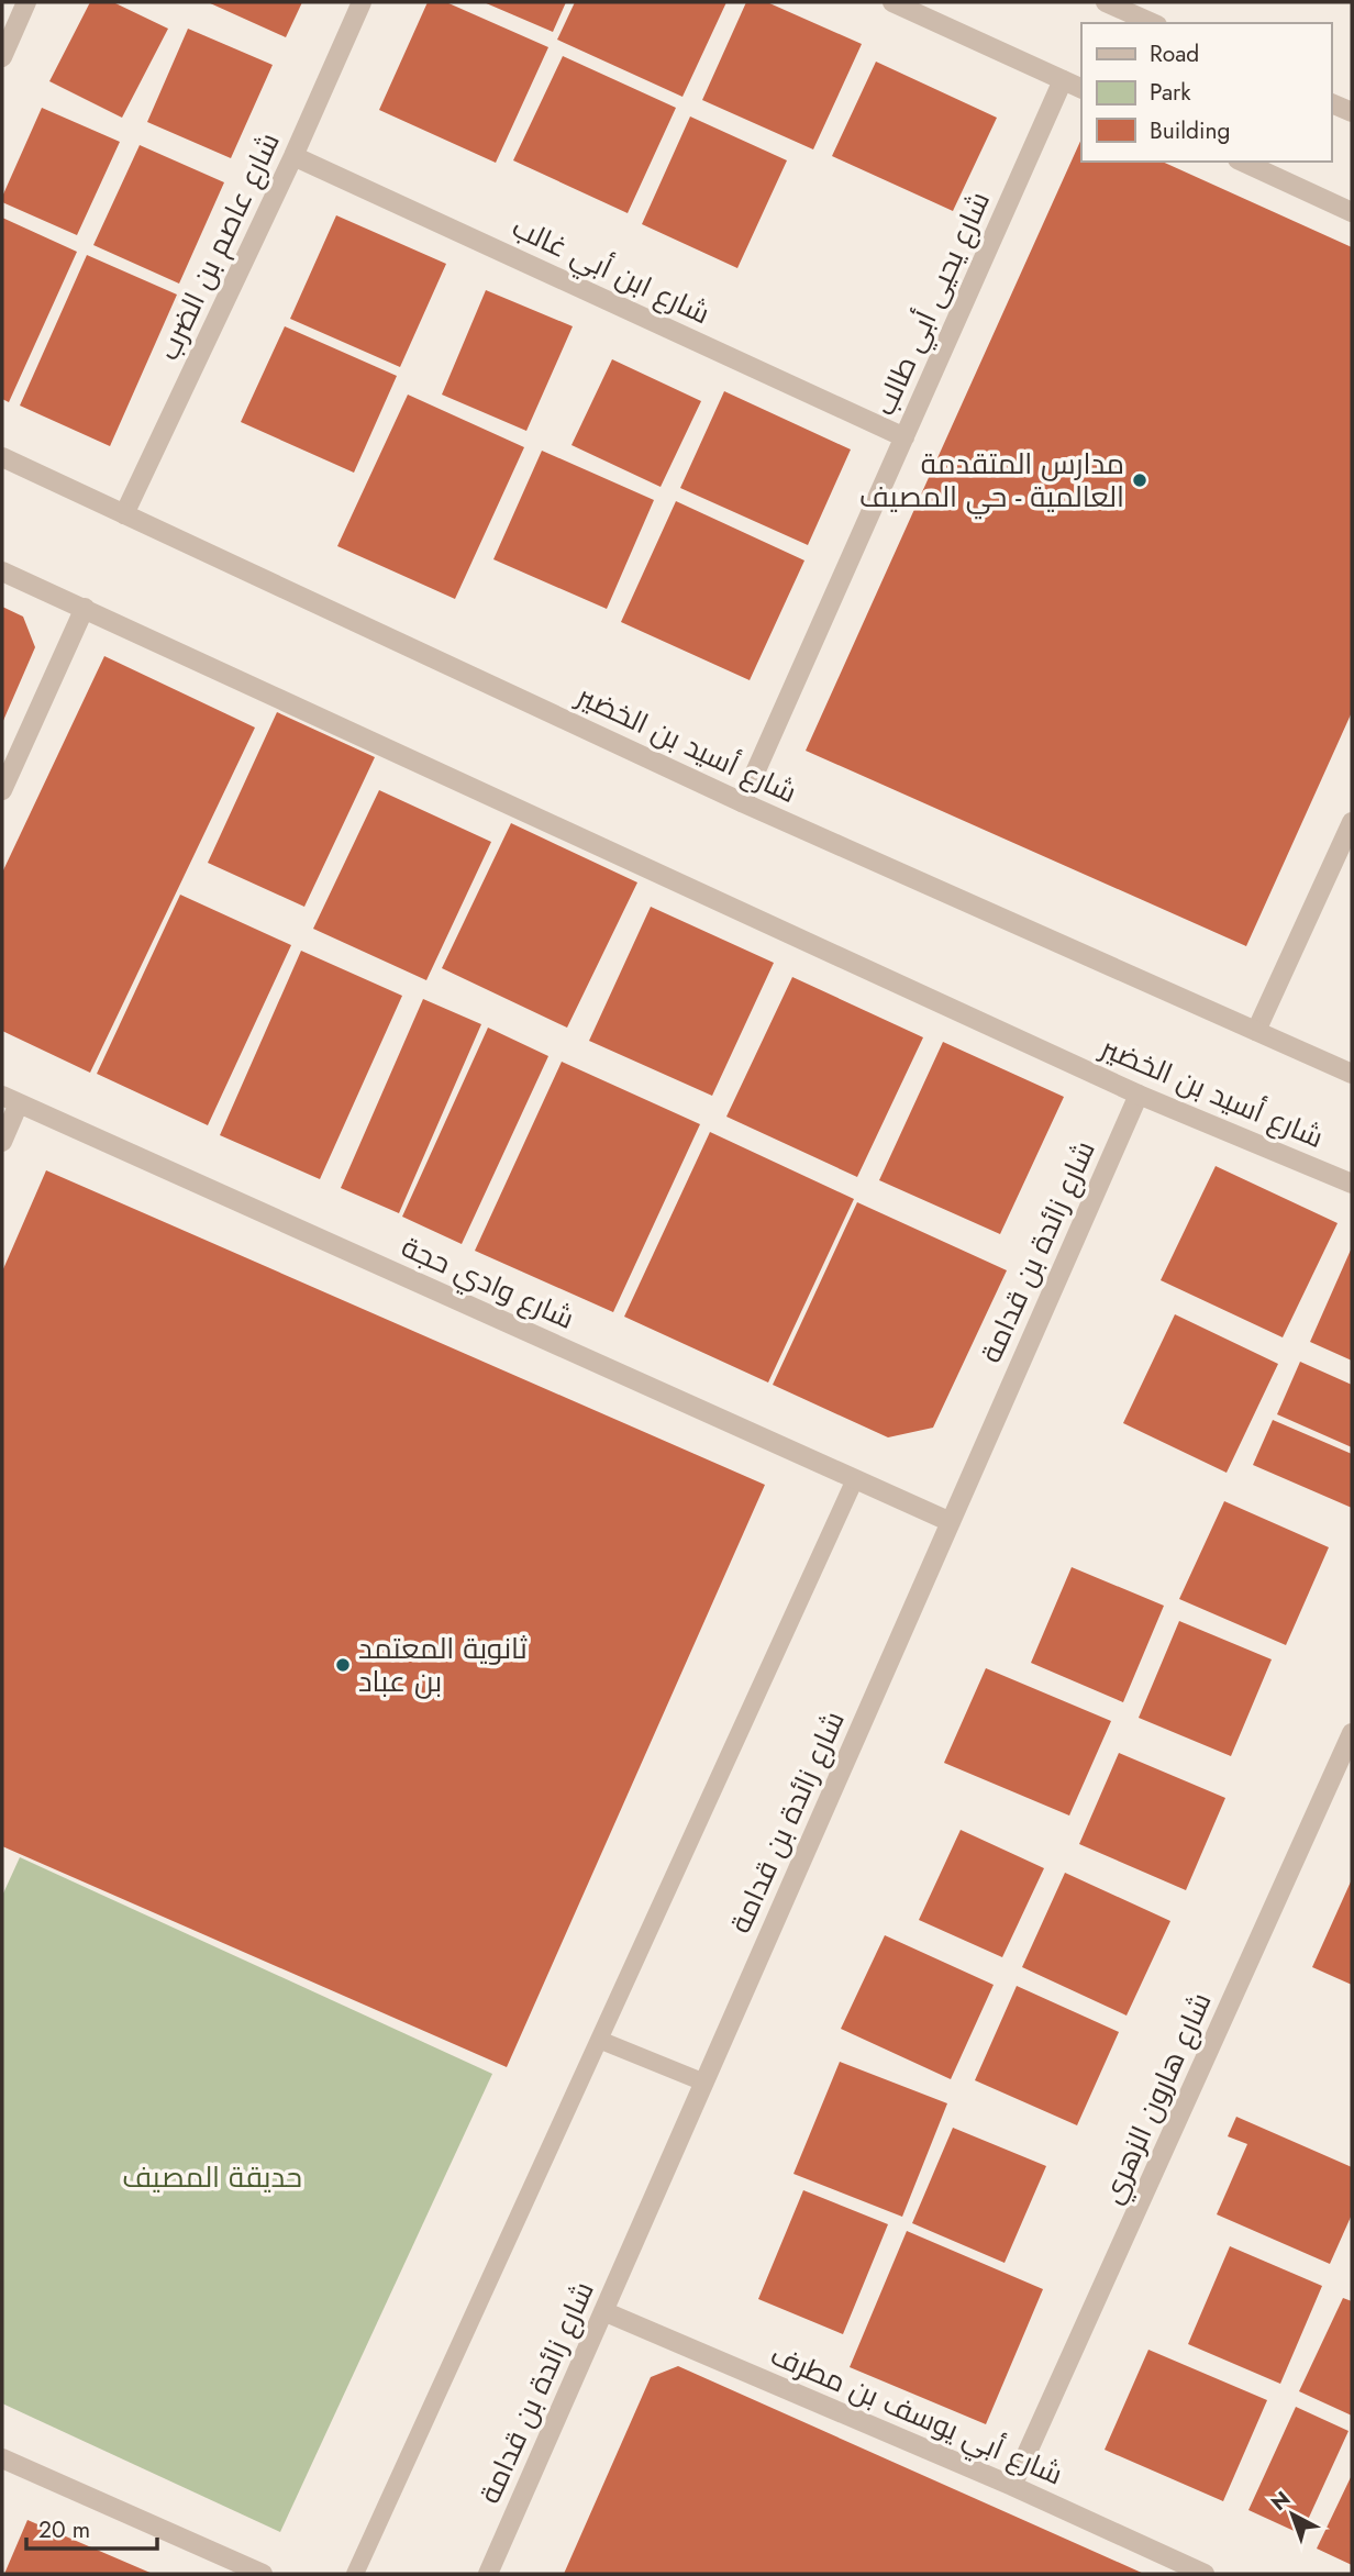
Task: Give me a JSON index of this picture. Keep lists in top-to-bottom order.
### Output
{
  "streets": {
    "street": [
      "شارع عاصم بن الضرب",
      "شارع ابن أبي غالب",
      "شارع يحيى أبي طالب",
      "شارع أسيد بن الخضير",
      "شارع زائدة بن قدامة",
      "شارع وادي حجة",
      "شارع هارون الزهري",
      "شارع أبي يوسف بن مطرف"
    ]
  },
  "crossings": [
    ["شارع عاصم بن الضرب", "شارع ابن أبي غالب"],
    ["شارع عاصم بن الضرب", "شارع أسيد بن الخضير"],
    ["شارع ابن أبي غالب", "شارع يحيى أبي طالب"],
    ["شارع يحيى أبي طالب", "شارع أسيد بن الخضير"],
    ["شارع أسيد بن الخضير", "شارع زائدة بن قدامة"],
    ["شارع زائدة بن قدامة", "شارع وادي حجة"],
    ["شارع زائدة بن قدامة", "شارع أبي يوسف بن مطرف"],
    ["شارع هارون الزهري", "شارع أبي يوسف بن مطرف"]
  ],
  "parks": ["حديقة المصيف"],
  "places": ["مدارس المتقدمة العالمية - حي المصيف", "ثانوية المعتمد بن عباد"],
  "legend": ["Road", "Park", "Building"],
  "scale_bar": "20 m",
  "north": "top left"
}
